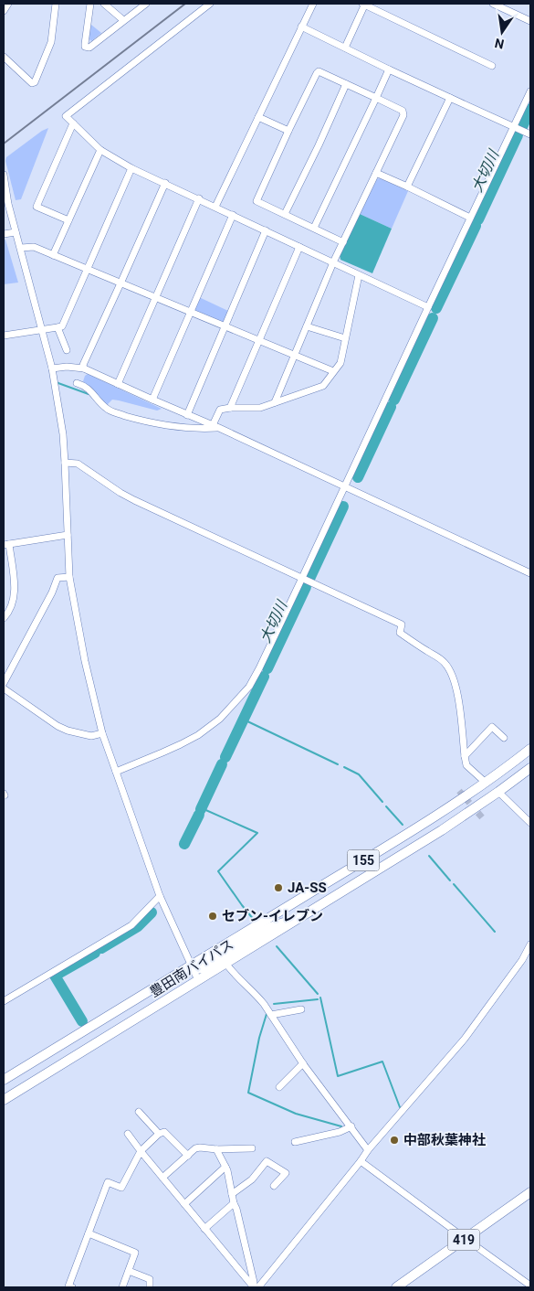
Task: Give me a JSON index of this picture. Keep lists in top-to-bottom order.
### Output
{
  "streets": {
    "highway": ["155", "豊田南バイパス", "419"]
  },
  "crossings": [
    ["155", "豊田南バイパス"]
  ],
  "water": ["大切川"],
  "places": ["JA-SS", "セブン-イレブン", "中部秋葉神社"],
  "north": "bottom"
}
